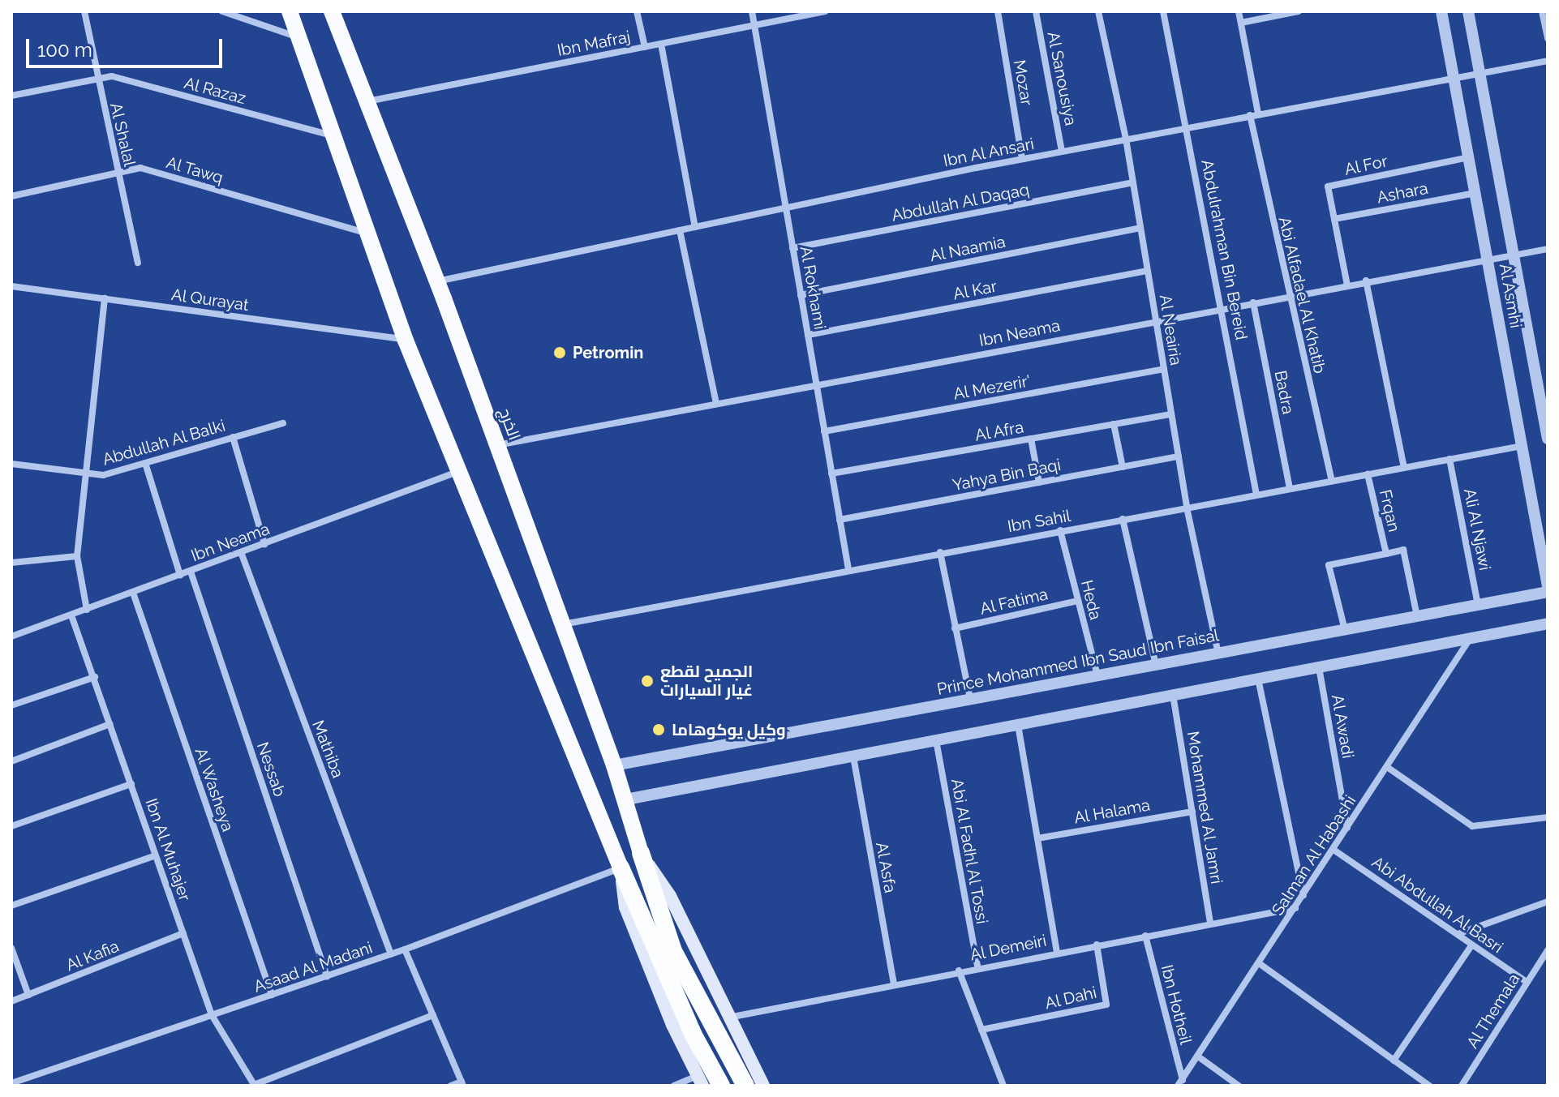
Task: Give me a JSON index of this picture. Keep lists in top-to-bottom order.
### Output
{
  "streets": {
    "main road": ["الخرج"],
    "street": [
      "Ibn Mafraj",
      "Al Sanousiya",
      "Mozar",
      "Al Razaz",
      "Al Shalal",
      "Ibn Al Ansari",
      "Al For",
      "Al Tawq",
      "Ashara",
      "Abdullah Al Daqaq",
      "Al Naamia",
      "Abdulrahman Bin Bereid",
      "Al Rokhami",
      "Al Kar",
      "Abi Alfadael Al Khatib",
      "Al Asmhi",
      "Al Qurayat",
      "Al Neairia",
      "Ibn Neama",
      "Al Mezerir'",
      "Badra",
      "Al Afra",
      "Abdullah Al Balki",
      "Yahya Bin Baqi",
      "Frqan",
      "Ibn Sahil",
      "Ali Al Njawi",
      "Heda",
      "Al Fatima",
      "Prince Mohammed Ibn Saud Ibn Faisal",
      "Al Awadi",
      "Mathiba",
      "Nessab",
      "Al Washeya",
      "Mohammed Al Jamri",
      "Al Halama",
      "Ibn Al Muhajer",
      "Abi Al Fadhl Al Tossi",
      "Salman Al Habashi",
      "Al Asfa",
      "Abi Abdullah Al Basri",
      "Al Demeiri",
      "Al Kafia",
      "Asaad Al Madani",
      "Al Dahi",
      "Ibn Hotheil",
      "Al Themala"
    ]
  },
  "crossings": [
    ["Ibn Mafraj", "Al Rokhami"],
    ["Ibn Mafraj", "الخرج"],
    ["Al Sanousiya", "Ibn Al Ansari"],
    ["Mozar", "Ibn Al Ansari"],
    ["Al Razaz", "Al Shalal"],
    ["Al Shalal", "Al Tawq"],
    ["Ibn Al Ansari", "Abdulrahman Bin Bereid"],
    ["Ibn Al Ansari", "Al Rokhami"],
    ["Ibn Al Ansari", "Abi Alfadael Al Khatib"],
    ["Ibn Al Ansari", "Al Asmhi"],
    ["Ibn Al Ansari", "Al Neairia"],
    ["Ibn Al Ansari", "الخرج"],
    ["Al For", "Ashara"],
    ["Al For", "Al Asmhi"],
    ["Al For", "Ibn Neama"],
    ["Ashara", "Al Asmhi"],
    ["Abdullah Al Daqaq", "Al Rokhami"],
    ["Abdullah Al Daqaq", "Al Neairia"],
    ["Al Naamia", "Al Rokhami"],
    ["Al Naamia", "Al Neairia"],
    ["Abdulrahman Bin Bereid", "Ibn Neama"],
    ["Abdulrahman Bin Bereid", "Ibn Sahil"],
    ["Al Rokhami", "Al Kar"],
    ["Al Rokhami", "Ibn Neama"],
    ["Al Rokhami", "Al Mezerir'"],
    ["Al Rokhami", "Al Afra"],
    ["Al Rokhami", "Yahya Bin Baqi"],
    ["Al Rokhami", "Ibn Sahil"],
    ["Al Kar", "Al Neairia"],
    ["Abi Alfadael Al Khatib", "Ibn Neama"],
    ["Abi Alfadael Al Khatib", "Ibn Sahil"],
    ["Al Asmhi", "Ibn Neama"],
    ["Al Asmhi", "Ibn Sahil"],
    ["Al Neairia", "Ibn Neama"],
    ["Al Neairia", "Al Mezerir'"],
    ["Al Neairia", "Al Afra"],
    ["Al Neairia", "Yahya Bin Baqi"],
    ["Al Neairia", "Ibn Sahil"],
    ["Al Neairia", "Prince Mohammed Ibn Saud Ibn Faisal"],
    ["Ibn Neama", "Badra"],
    ["Ibn Neama", "الخرج"],
    ["Ibn Neama", "Mathiba"],
    ["Ibn Neama", "Nessab"],
    ["Ibn Neama", "Al Washeya"],
    ["Ibn Neama", "Ibn Al Muhajer"],
    ["Badra", "Ibn Sahil"],
    ["الخرج", "Ibn Sahil"],
    ["الخرج", "Prince Mohammed Ibn Saud Ibn Faisal"],
    ["Frqan", "Ibn Sahil"],
    ["Frqan", "Prince Mohammed Ibn Saud Ibn Faisal"],
    ["Ibn Sahil", "Ali Al Njawi"],
    ["Ibn Sahil", "Heda"],
    ["Ali Al Njawi", "Prince Mohammed Ibn Saud Ibn Faisal"],
    ["Heda", "Al Fatima"],
    ["Heda", "Prince Mohammed Ibn Saud Ibn Faisal"],
    ["Al Awadi", "Salman Al Habashi"],
    ["Mathiba", "Asaad Al Madani"],
    ["Nessab", "Asaad Al Madani"],
    ["Al Washeya", "Asaad Al Madani"],
    ["Mohammed Al Jamri", "Al Halama"],
    ["Mohammed Al Jamri", "Al Demeiri"],
    ["Ibn Al Muhajer", "Al Kafia"],
    ["Ibn Al Muhajer", "Asaad Al Madani"],
    ["Abi Al Fadhl Al Tossi", "Al Demeiri"],
    ["Salman Al Habashi", "Abi Abdullah Al Basri"],
    ["Salman Al Habashi", "Al Demeiri"],
    ["Salman Al Habashi", "Ibn Hotheil"],
    ["Al Asfa", "Al Demeiri"],
    ["Abi Abdullah Al Basri", "Al Themala"],
    ["Al Demeiri", "Al Dahi"],
    ["Al Demeiri", "Ibn Hotheil"]
  ],
  "places": ["Petromin", "الجميح لقطع غيار السيارات", "وكيل يوكوهاما"],
  "scale_bar": "100 m"
}
